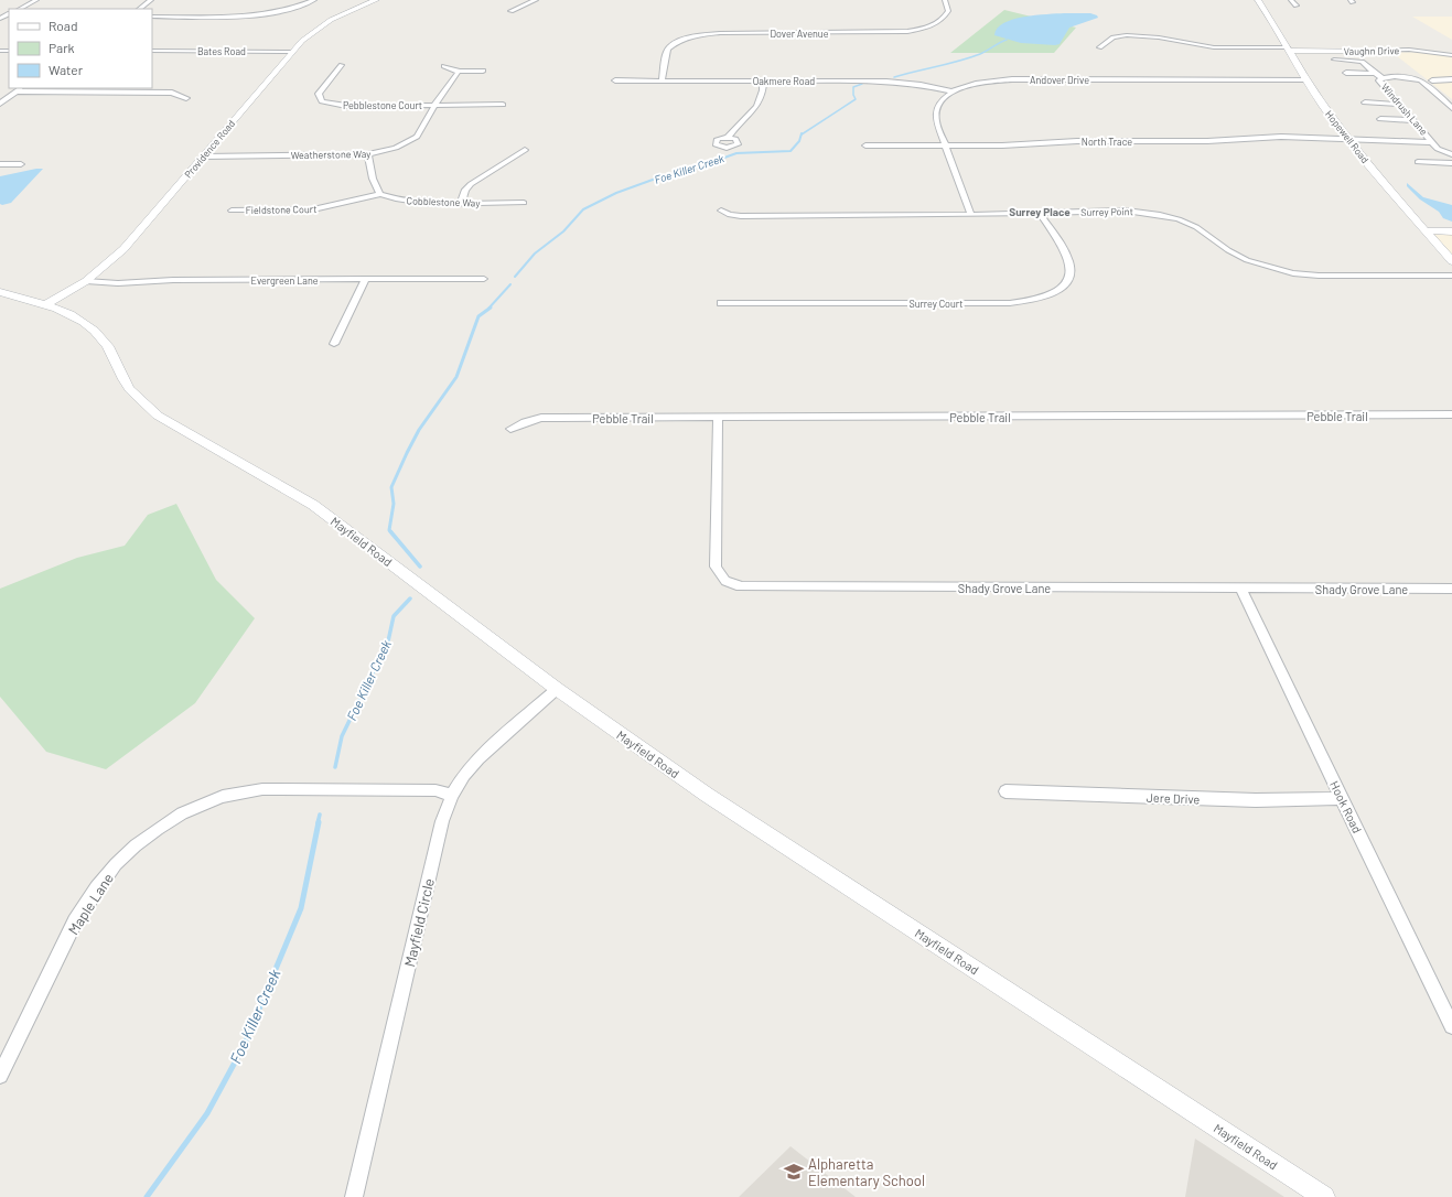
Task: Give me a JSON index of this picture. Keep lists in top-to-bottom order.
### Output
{
  "streets": {
    "street": [
      "Dover Avenue",
      "Bates Road",
      "Vaughn Drive",
      "Andover Drive",
      "Oakmere Road",
      "Pebblestone Court",
      "Windrush Lane",
      "Hopewell Road",
      "North Trace",
      "Providence Road",
      "Weatherstone Way",
      "Cobblestone Way",
      "Fieldstone Court",
      "Surrey Point",
      "Evergreen Lane",
      "Surrey Court",
      "Pebble Trail",
      "Mayfield Road",
      "Shady Grove Lane",
      "Jere Drive",
      "Hook Road",
      "Maple Lane",
      "Mayfield Circle"
    ]
  },
  "crossings": [
    ["Dover Avenue", "Oakmere Road"],
    ["Bates Road", "Providence Road"],
    ["Vaughn Drive", "Hopewell Road"],
    ["Andover Drive", "Oakmere Road"],
    ["Andover Drive", "Hopewell Road"],
    ["Andover Drive", "North Trace"],
    ["Andover Drive", "Surrey Point"],
    ["Pebblestone Court", "Weatherstone Way"],
    ["Windrush Lane", "Hopewell Road"],
    ["Windrush Lane", "North Trace"],
    ["Hopewell Road", "North Trace"],
    ["Providence Road", "Weatherstone Way"],
    ["Providence Road", "Evergreen Lane"],
    ["Providence Road", "Mayfield Road"],
    ["Cobblestone Way", "Fieldstone Court"],
    ["Surrey Point", "Surrey Court"],
    ["Pebble Trail", "Shady Grove Lane"],
    ["Mayfield Road", "Mayfield Circle"],
    ["Shady Grove Lane", "Hook Road"],
    ["Jere Drive", "Hook Road"],
    ["Maple Lane", "Mayfield Circle"]
  ],
  "districts": ["Surrey Place"],
  "water": ["Foe Killer Creek"],
  "places": {
    "school or university": ["Alpharetta Elementary School"]
  },
  "legend": ["Road", "Park", "Water"]
}
